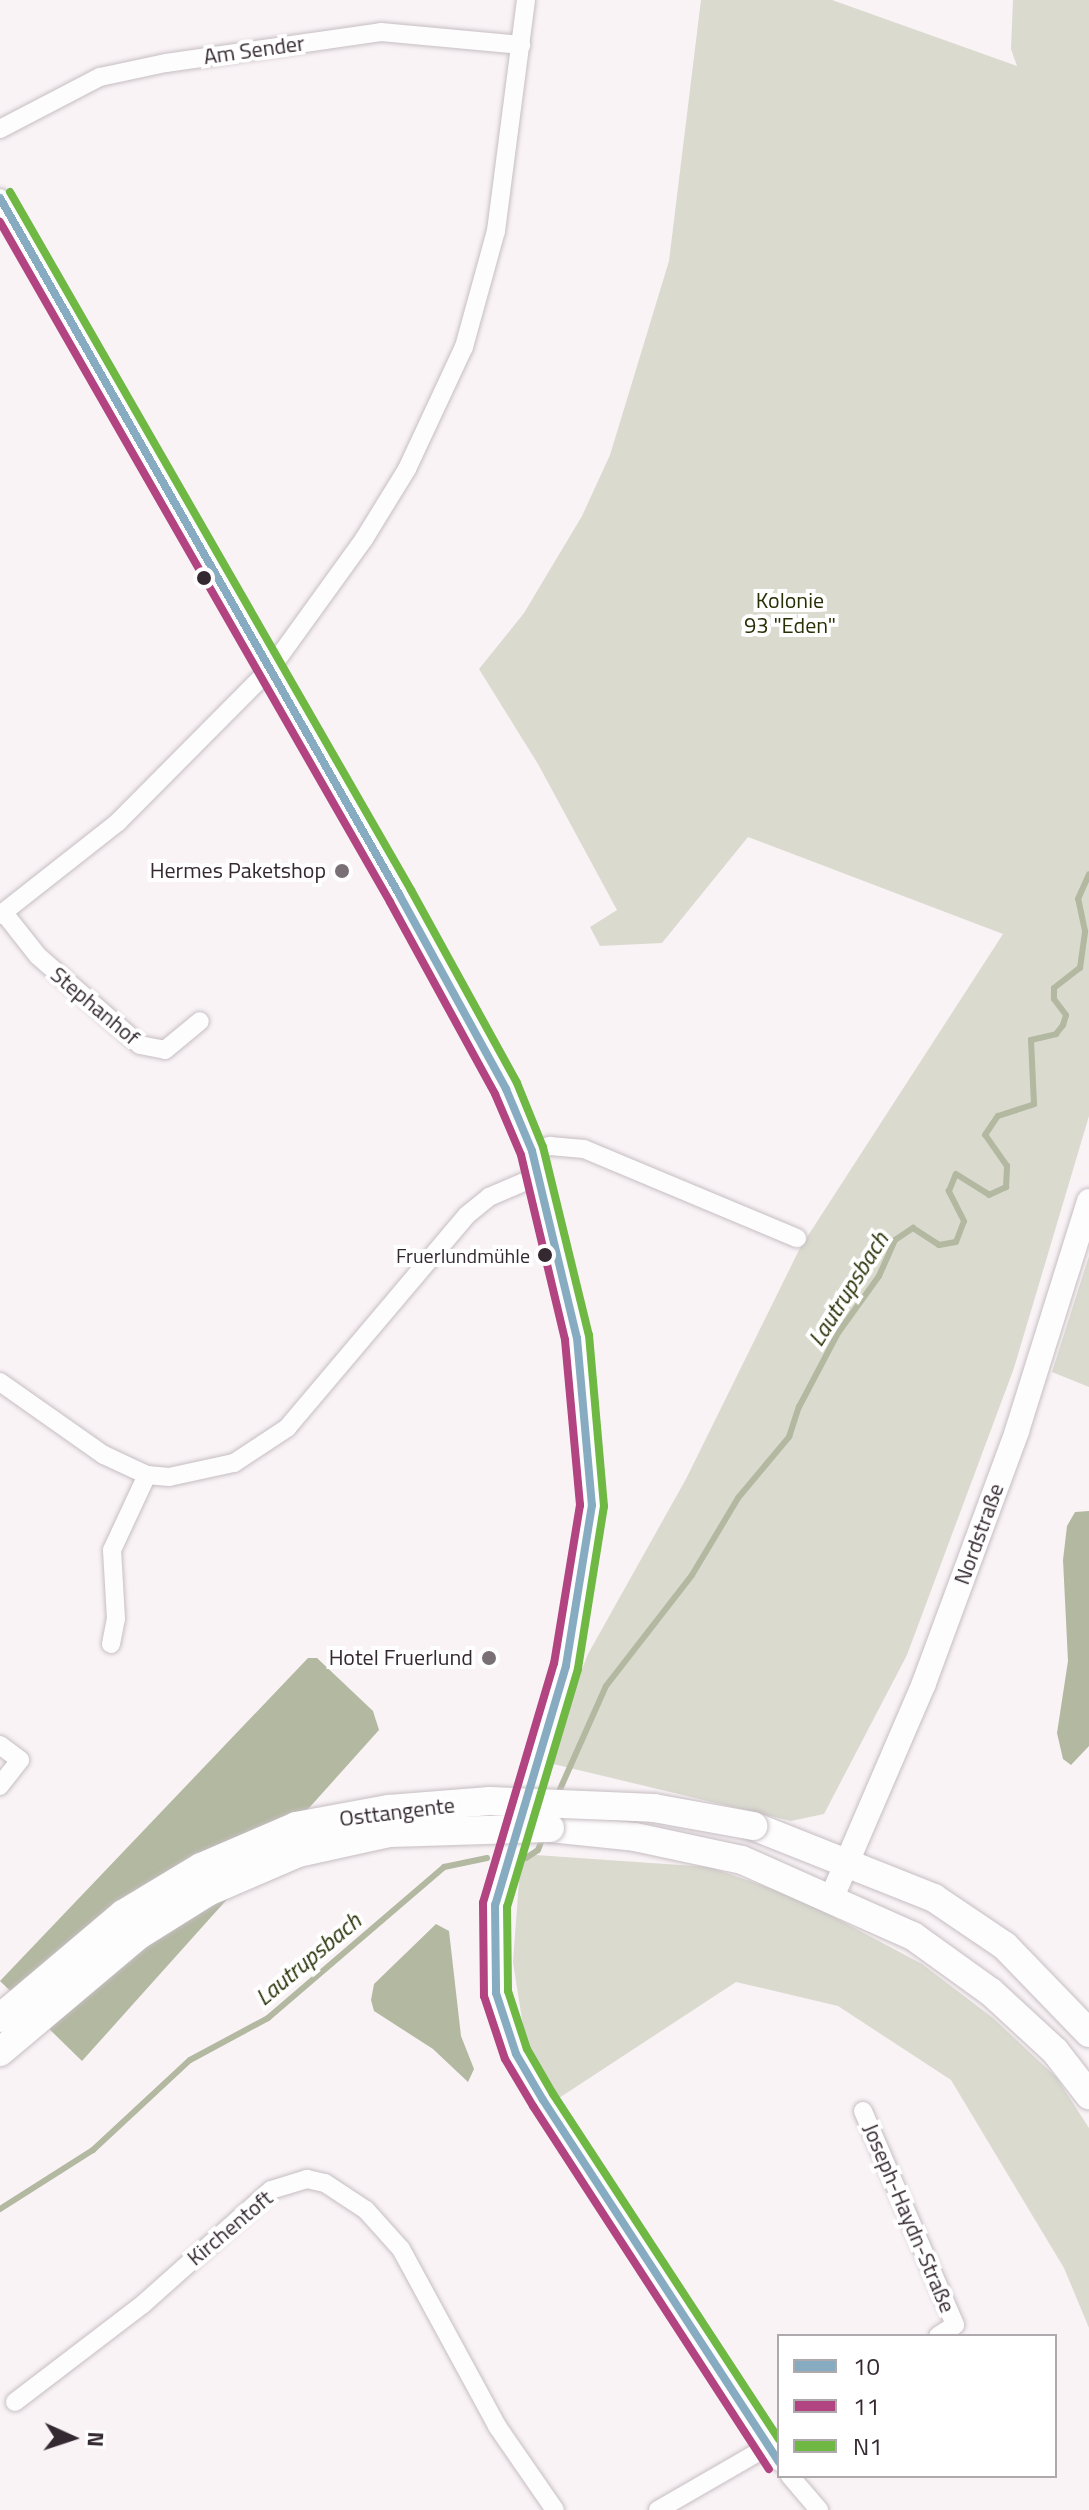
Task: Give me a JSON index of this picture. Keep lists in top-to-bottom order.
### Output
{
  "streets": {
    "main road": ["Nordstraße", "Osttangente"],
    "street": [
      "Am Sender",
      "Stephanhof",
      "Joseph-Haydn-Straße",
      "Kirchentoft"
    ]
  },
  "crossings": [
    ["Nordstraße", "Osttangente"]
  ],
  "water": ["Lautrupsbach"],
  "parks": ["Kolonie 93 \"Eden\""],
  "places": ["Hermes Paketshop", "Fruerlundmühle", "Hotel Fruerlund"],
  "lines": ["transit line N1", "transit line 10", "transit line 11"],
  "legend": ["10", "11", "N1"],
  "north": "right"
}
